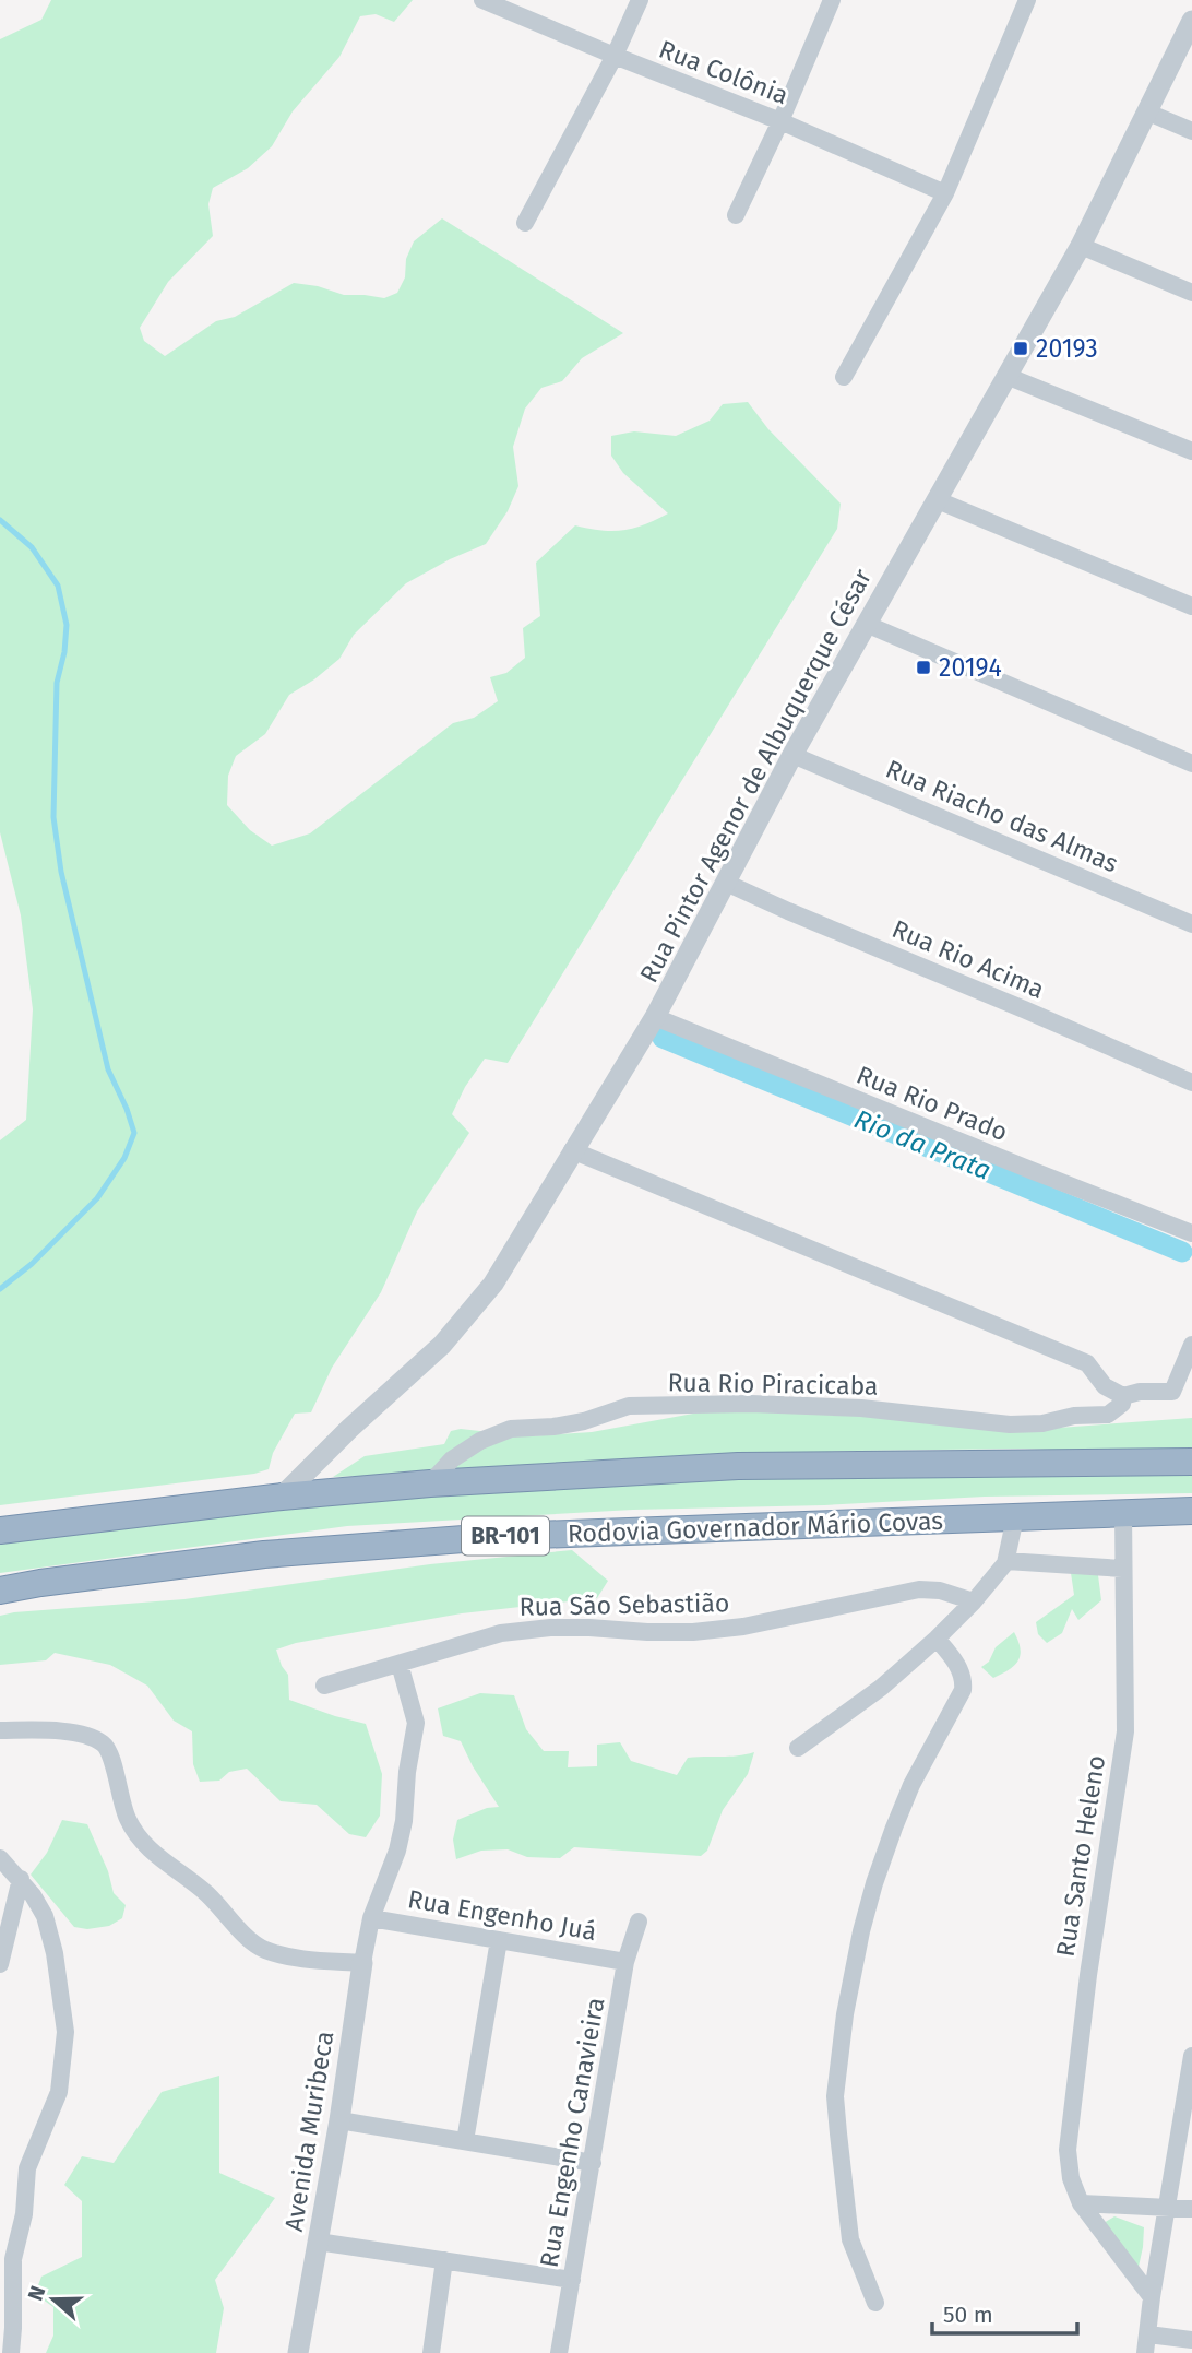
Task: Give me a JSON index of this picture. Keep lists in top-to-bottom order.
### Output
{
  "streets": {
    "highway": ["Rodovia Governador Mário Covas", "BR-101"],
    "street": [
      "Rua Colônia",
      "Rua Pintor Agenor de Albuquerque César",
      "Rua Riacho das Almas",
      "Rua Rio Acima",
      "Rua Rio Prado",
      "Rua Rio Piracicaba",
      "Rua São Sebastião",
      "Rua Santo Heleno",
      "Rua Engenho Juá",
      "Avenida Muribeca",
      "Rua Engenho Canavieira"
    ]
  },
  "crossings": [
    ["Rua Pintor Agenor de Albuquerque César", "Rua Riacho das Almas"],
    ["Rua Pintor Agenor de Albuquerque César", "Rua Rio Acima"],
    ["Rua Pintor Agenor de Albuquerque César", "Rua Rio Prado"],
    ["Rua Pintor Agenor de Albuquerque César", "BR-101"],
    ["Rua Rio Piracicaba", "BR-101"],
    ["Rodovia Governador Mário Covas", "Rua Santo Heleno"],
    ["Rua São Sebastião", "Avenida Muribeca"],
    ["Rua Engenho Juá", "Avenida Muribeca"],
    ["Rua Engenho Juá", "Rua Engenho Canavieira"]
  ],
  "water": ["Rio da Prata"],
  "places": {
    "transit": ["20193", "20194"]
  },
  "scale_bar": "50 m",
  "north": "left"
}
